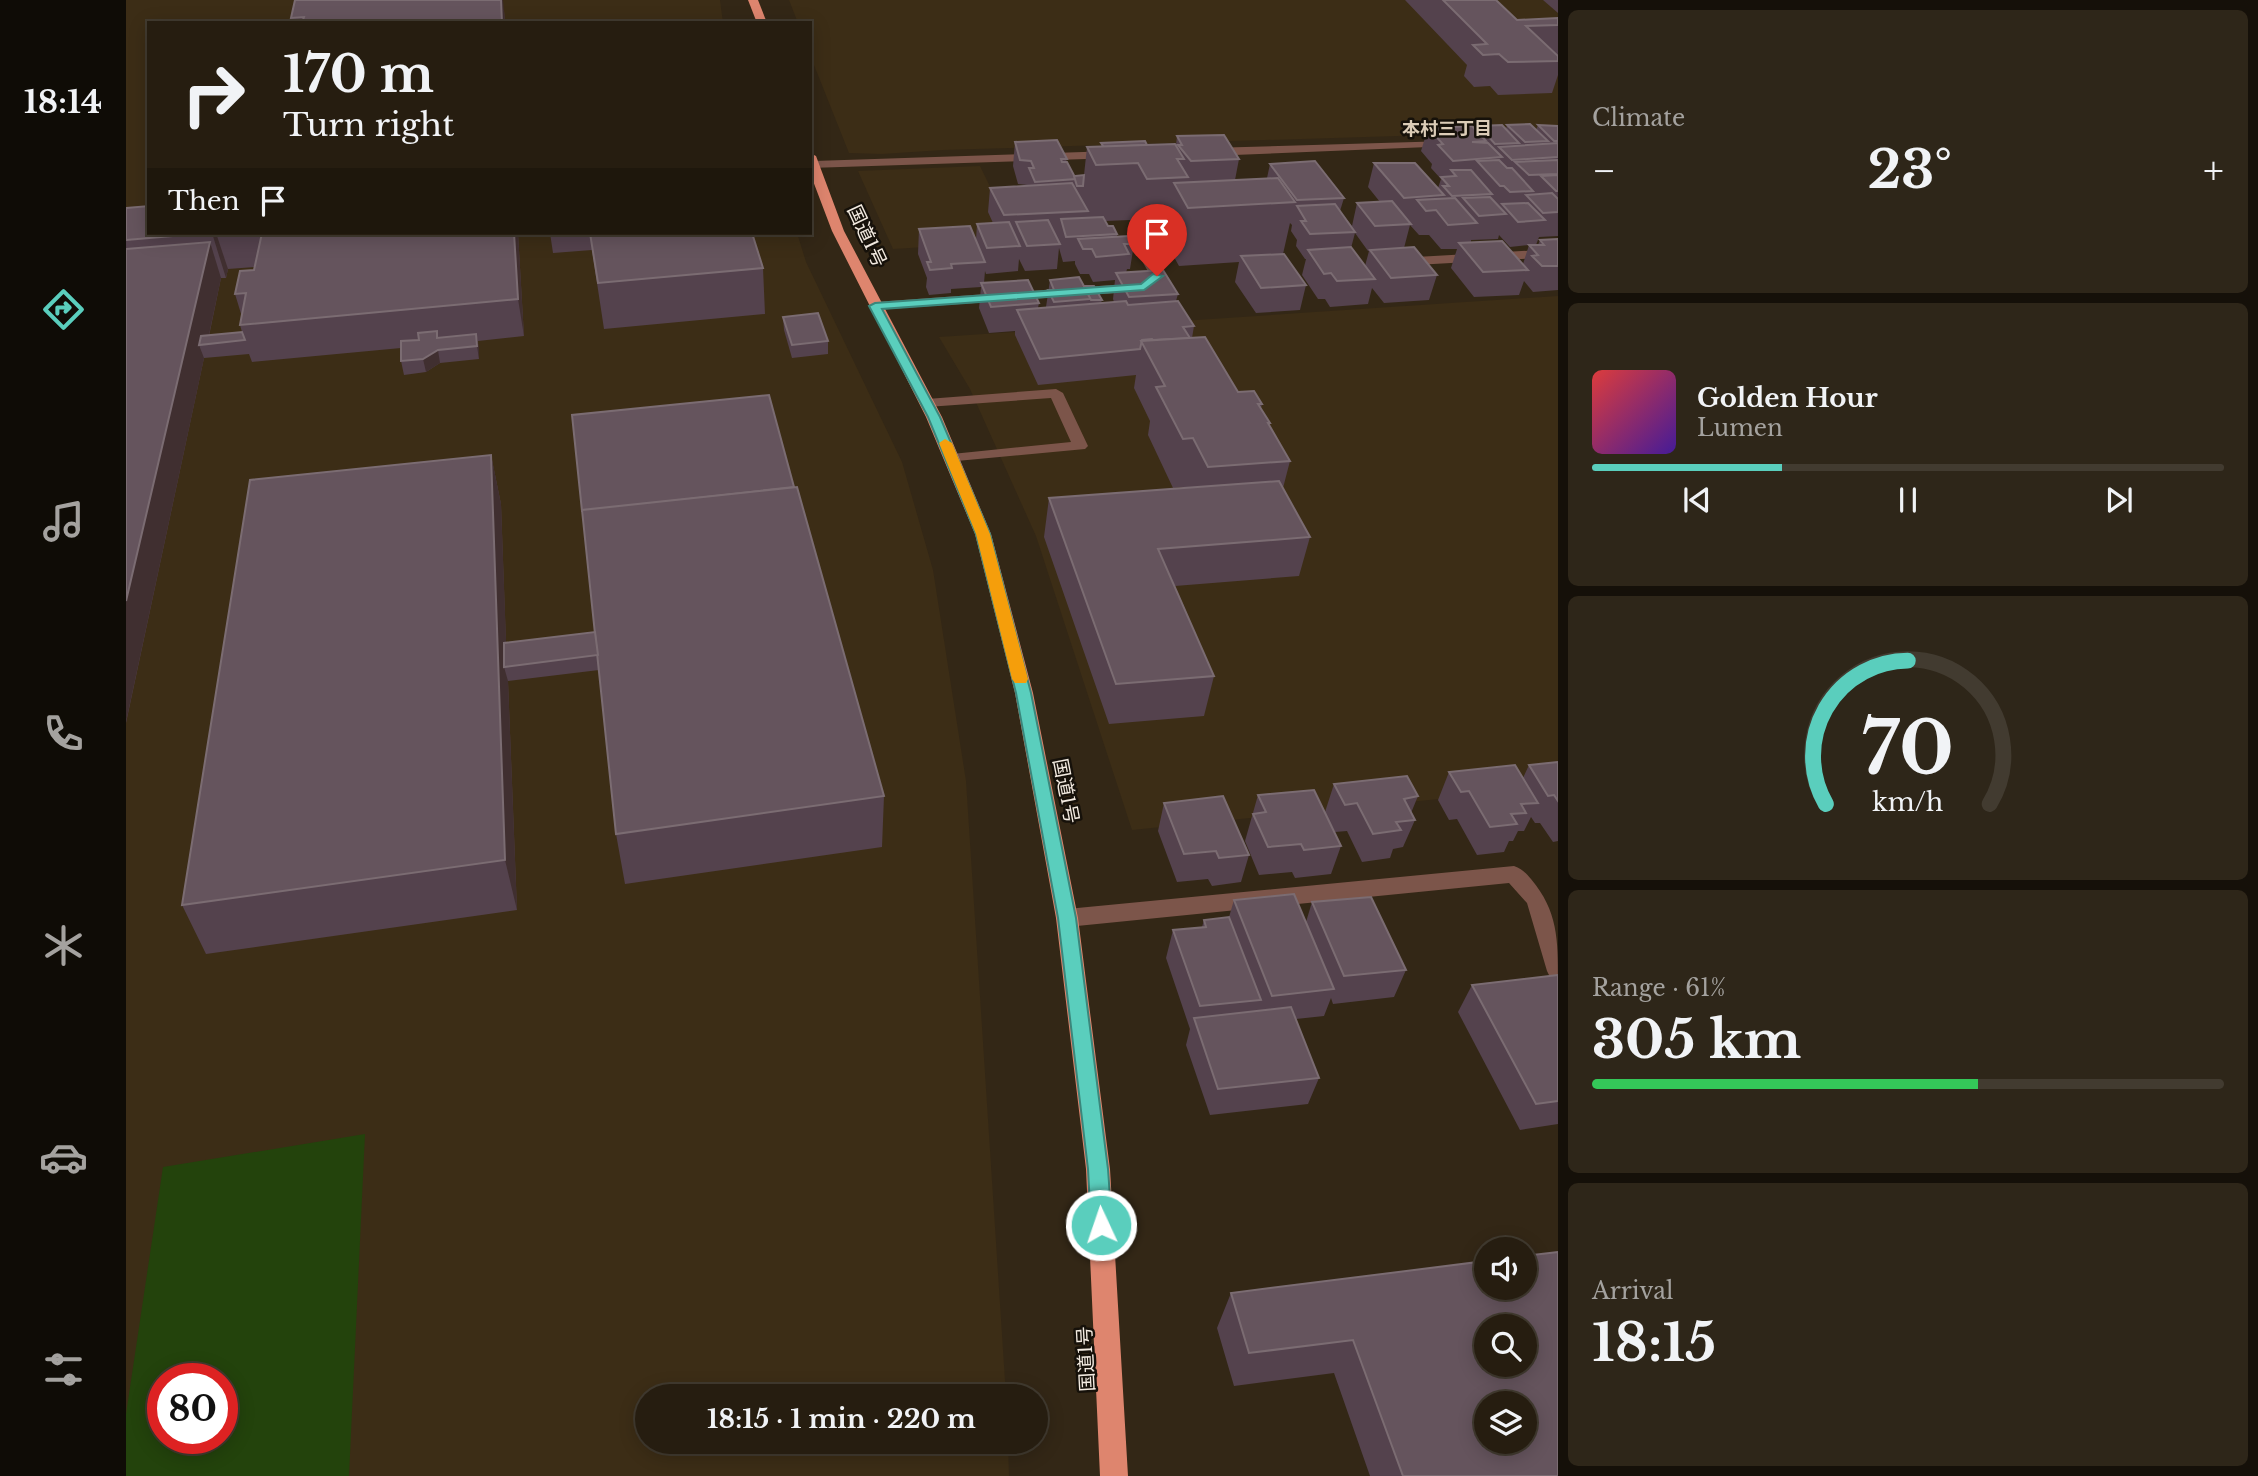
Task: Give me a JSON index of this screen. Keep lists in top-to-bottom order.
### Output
{
  "streets": {
    "highway": ["国道1号"]
  },
  "districts": ["本村三丁目"],
  "page": {
    "tabs": "18:14",
    "tile": [
      "Climate",
      ["Range · 61%", "305 km"],
      ["Arrival", "18:15"]
    ],
    "turn": ["170 m", "Turn right"],
    "heat": ["−", "23°", "+"],
    "then": "Then",
    "song": ["Golden Hour", "Lumen"],
    "limit": "80",
    "trip": "18:15 · 1 min · 220 m",
    "gauge": ["70", "km/h"]
  }
}
